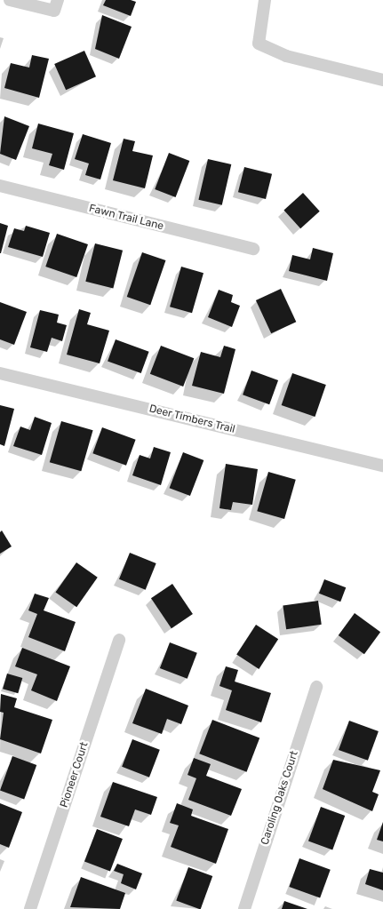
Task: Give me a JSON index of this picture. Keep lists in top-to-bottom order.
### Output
{
  "streets": {
    "street": [
      "Fawn Trail Lane",
      "Deer Timbers Trail",
      "Pioneer Court",
      "Caroling Oaks Court"
    ]
  }
}
